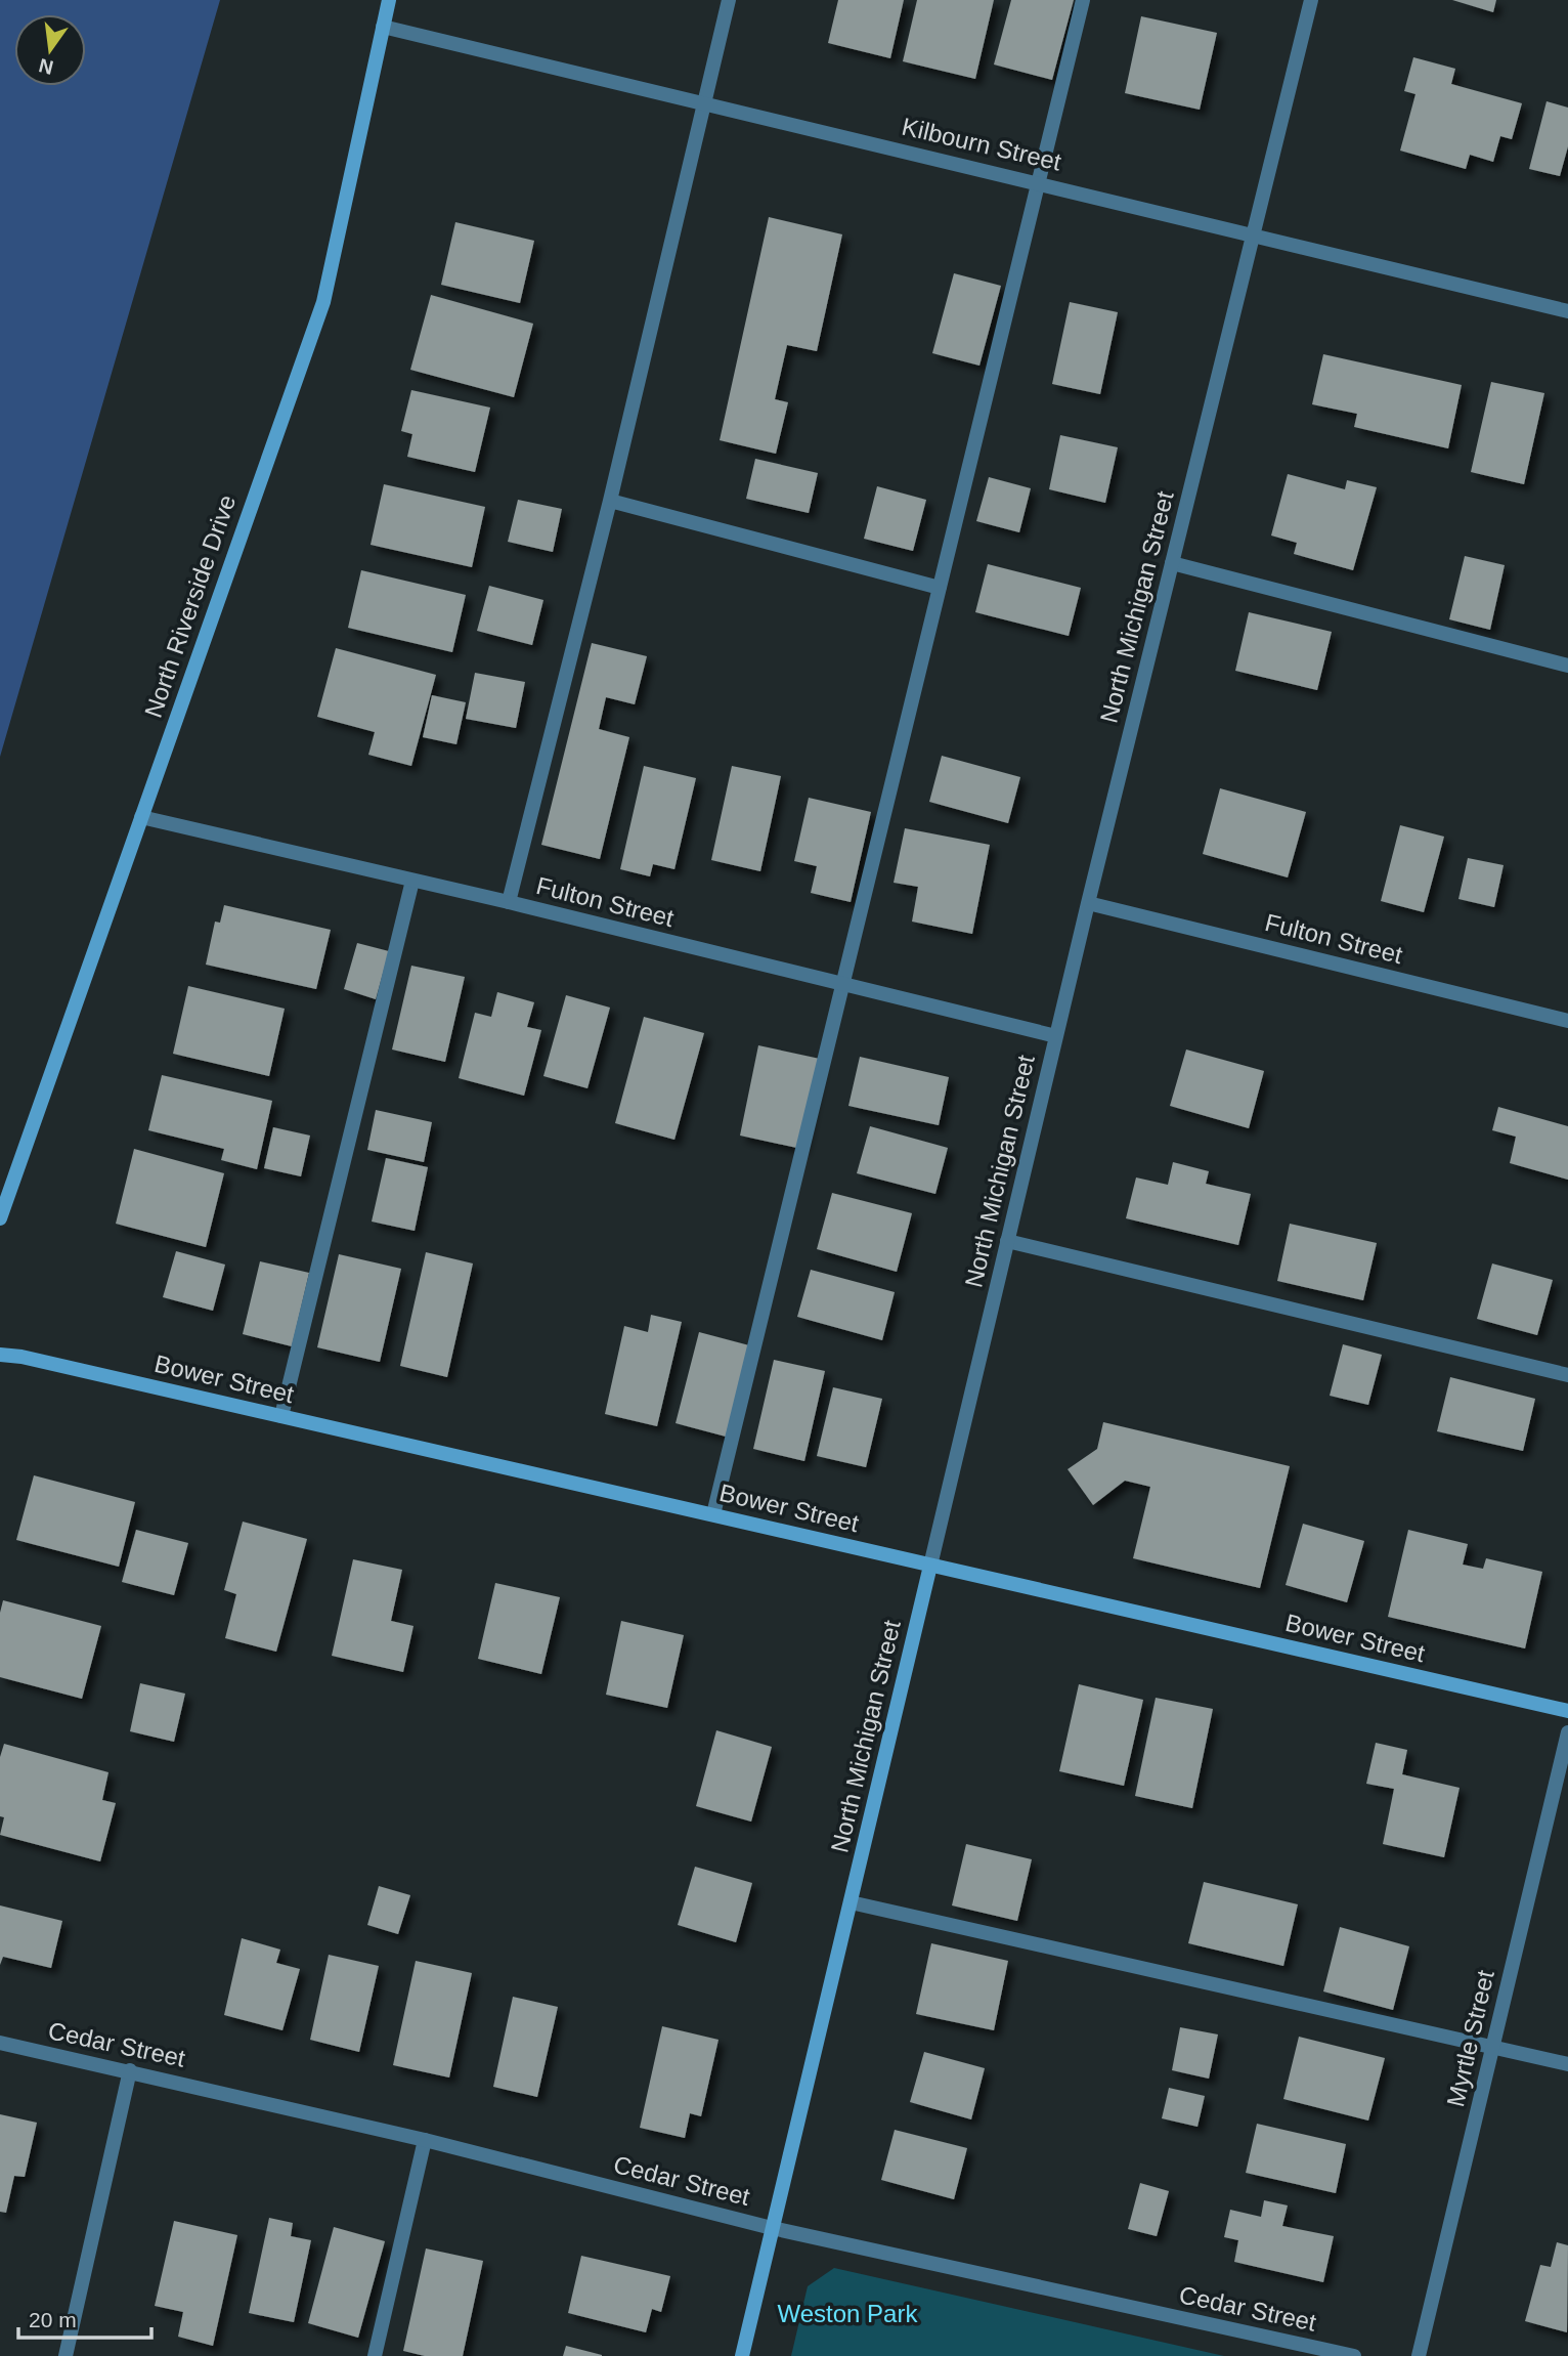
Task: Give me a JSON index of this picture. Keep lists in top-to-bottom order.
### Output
{
  "streets": {
    "street": [
      "Kilbourn Street",
      "North Riverside Drive",
      "North Michigan Street",
      "Fulton Street",
      "Bower Street",
      "Myrtle Street",
      "Cedar Street"
    ]
  },
  "crossings": [
    ["Kilbourn Street", "North Riverside Drive"],
    ["Kilbourn Street", "North Michigan Street"],
    ["North Riverside Drive", "Fulton Street"],
    ["North Michigan Street", "Fulton Street"],
    ["North Michigan Street", "Bower Street"],
    ["North Michigan Street", "Cedar Street"]
  ],
  "parks": ["Weston Park"],
  "scale_bar": "20 m",
  "north": "bottom"
}
